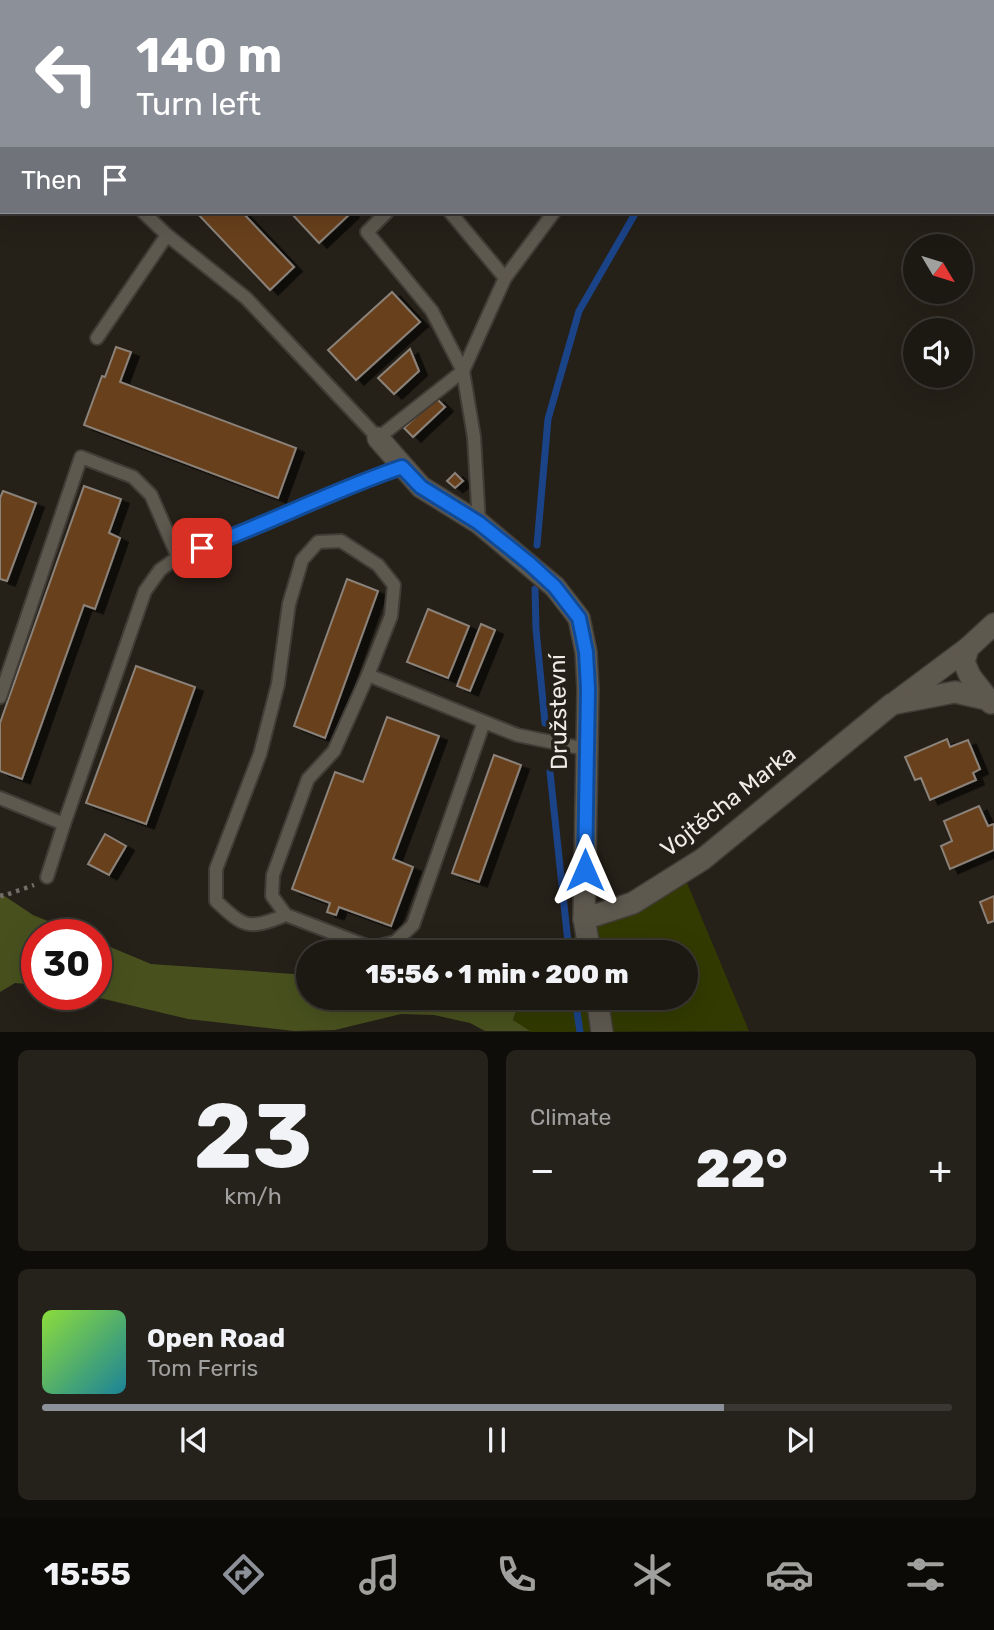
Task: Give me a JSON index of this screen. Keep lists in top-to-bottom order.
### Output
{
  "streets": {
    "street": ["Družstevní", "Vojtěcha Marka"]
  },
  "crossings": [
    ["Družstevní", "Vojtěcha Marka"]
  ],
  "north": "bottom right",
  "page": {
    "turn": ["140 m", "Turn left"],
    "then": "Then",
    "limit": "30",
    "trip": "15:56 · 1 min · 200 m",
    "tile": [
      ["23", "km/h"],
      "Climate"
    ],
    "heat": ["−", "22°", "+"],
    "song": ["Open Road", "Tom Ferris"],
    "tabs": "15:55"
  }
}
